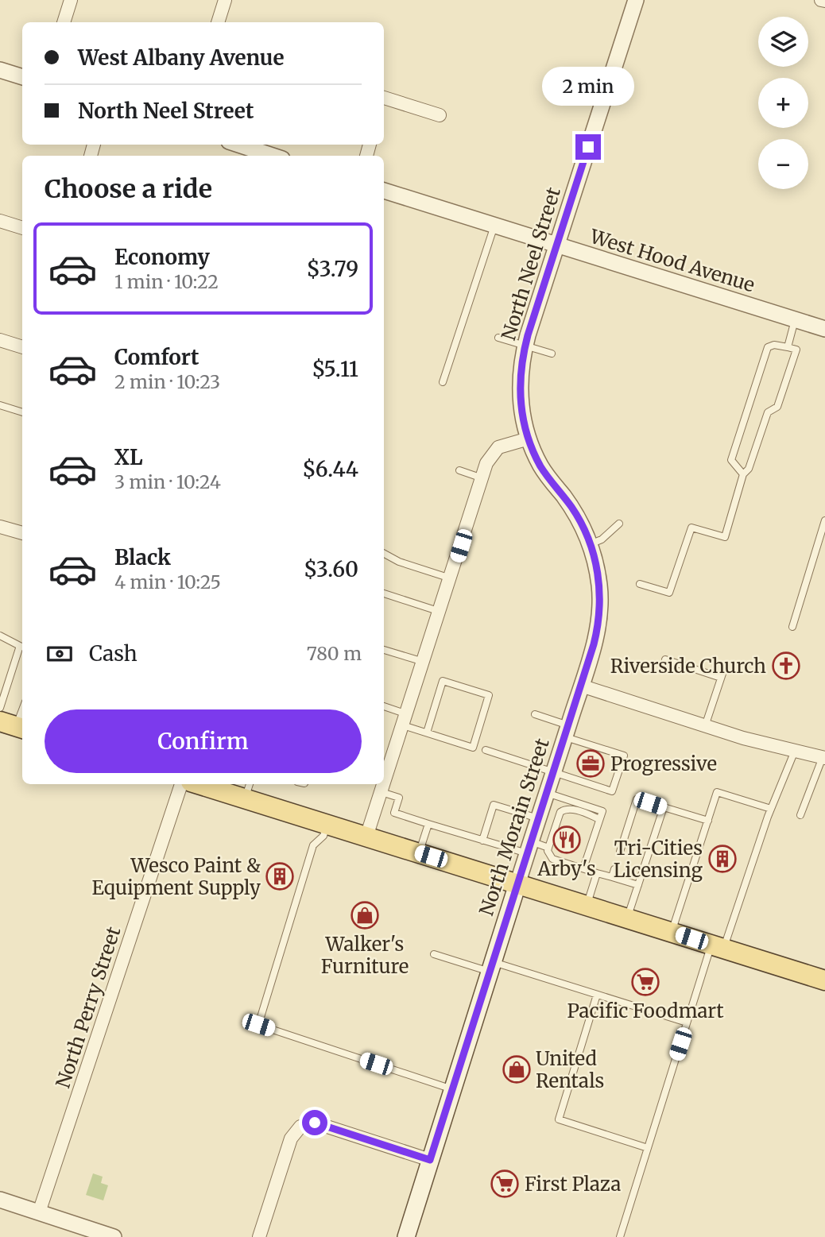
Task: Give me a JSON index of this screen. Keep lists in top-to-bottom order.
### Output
{
  "streets": {
    "main road": ["North Morain Street"],
    "street": ["West Hood Avenue", "North Neel Street", "North Perry Street"]
  },
  "crossings": [
    ["West Hood Avenue", "North Neel Street"],
    ["North Neel Street", "North Morain Street"]
  ],
  "places": {
    "church": ["Riverside Church"],
    "office": ["Progressive"],
    "restaurant": ["Arby's"],
    "building": ["Tri-Cities Licensing", "Wesco Paint & Equipment Supply"],
    "shop": ["Walker's Furniture", "United Rentals"],
    "supermarket": ["Pacific Foodmart", "First Plaza"]
  },
  "page": {
    "map_buttons": ["+", "−"],
    "banner": ["West Albany Avenue", "North Neel Street"],
    "bubble": "2 min",
    "heading": "Choose a ride",
    "list": [
      {
        "name": "Economy",
        "note": "1 min · 10:22",
        "value": "$3.79"
      },
      {
        "name": "Comfort",
        "note": "2 min · 10:23",
        "value": "$5.11"
      },
      {
        "name": "XL",
        "note": "3 min · 10:24",
        "value": "$6.44"
      },
      {
        "name": "Black",
        "note": "4 min · 10:25",
        "value": "$3.60"
      }
    ],
    "pay": ["Cash", "780 m"],
    "buttons": "Confirm"
  }
}
